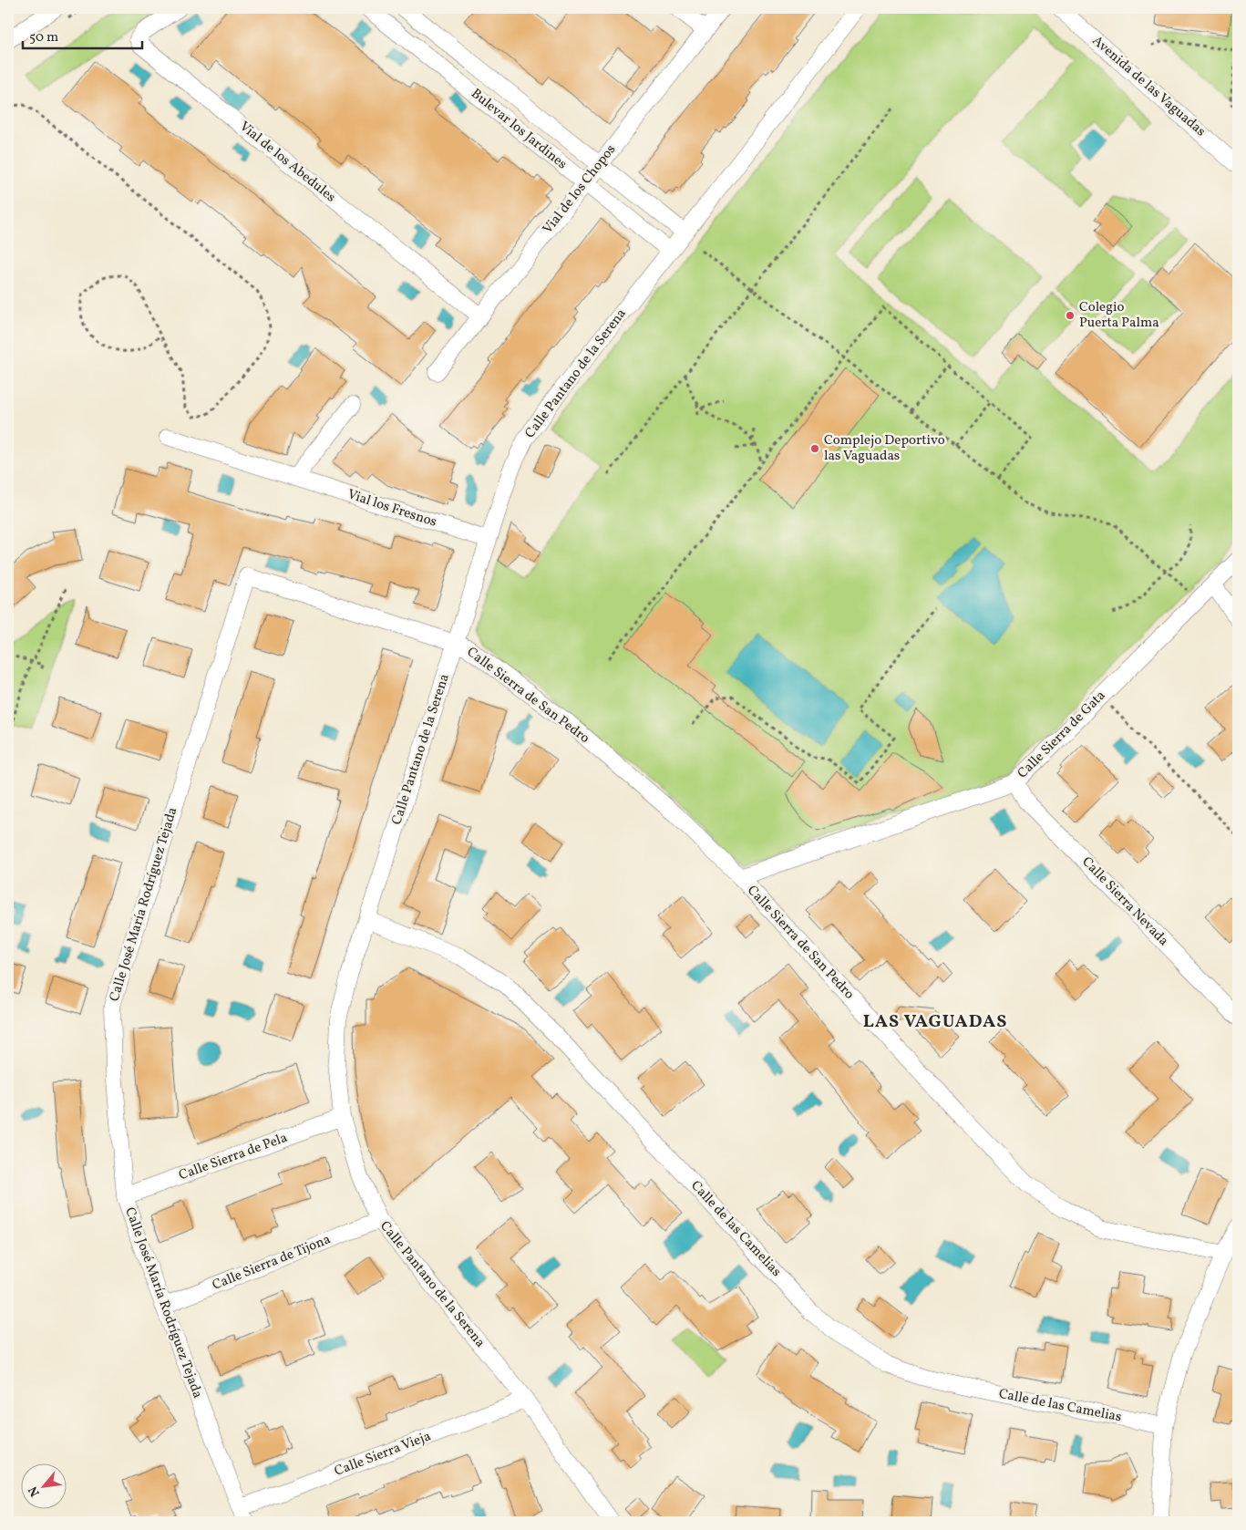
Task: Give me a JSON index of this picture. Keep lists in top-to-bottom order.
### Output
{
  "streets": {
    "street": [
      "Avenida de las Vaguadas",
      "Bulevar los Jardines",
      "Vial de los Abedules",
      "Vial de los Chopos",
      "Calle Pantano de la Serena",
      "Vial los Fresnos",
      "Calle Sierra de San Pedro",
      "Calle Sierra de Gata",
      "Calle Sierra Nevada",
      "Calle José María Rodríguez Tejada",
      "Calle Sierra de Pela",
      "Calle de las Camelias",
      "Calle Sierra de Tijona",
      "Calle Sierra Vieja"
    ]
  },
  "crossings": [
    ["Bulevar los Jardines", "Vial de los Chopos"],
    ["Bulevar los Jardines", "Calle Pantano de la Serena"],
    ["Vial de los Abedules", "Vial de los Chopos"],
    ["Calle Pantano de la Serena", "Vial los Fresnos"],
    ["Calle Pantano de la Serena", "Calle Sierra de San Pedro"],
    ["Calle Pantano de la Serena", "Calle José María Rodríguez Tejada"],
    ["Calle Pantano de la Serena", "Calle Sierra de Pela"],
    ["Calle Pantano de la Serena", "Calle de las Camelias"],
    ["Calle Pantano de la Serena", "Calle Sierra de Tijona"],
    ["Calle Pantano de la Serena", "Calle Sierra Vieja"],
    ["Calle Sierra de San Pedro", "Calle Sierra de Gata"],
    ["Calle Sierra de San Pedro", "Calle José María Rodríguez Tejada"],
    ["Calle Sierra de Gata", "Calle Sierra Nevada"],
    ["Calle José María Rodríguez Tejada", "Calle Sierra de Pela"],
    ["Calle José María Rodríguez Tejada", "Calle Sierra de Tijona"],
    ["Calle José María Rodríguez Tejada", "Calle Sierra Vieja"]
  ],
  "districts": ["LAS VAGUADAS"],
  "places": ["Colegio Puerta Palma", "Complejo Deportivo las Vaguadas"],
  "scale_bar": "50 m",
  "north": "bottom left"
}
